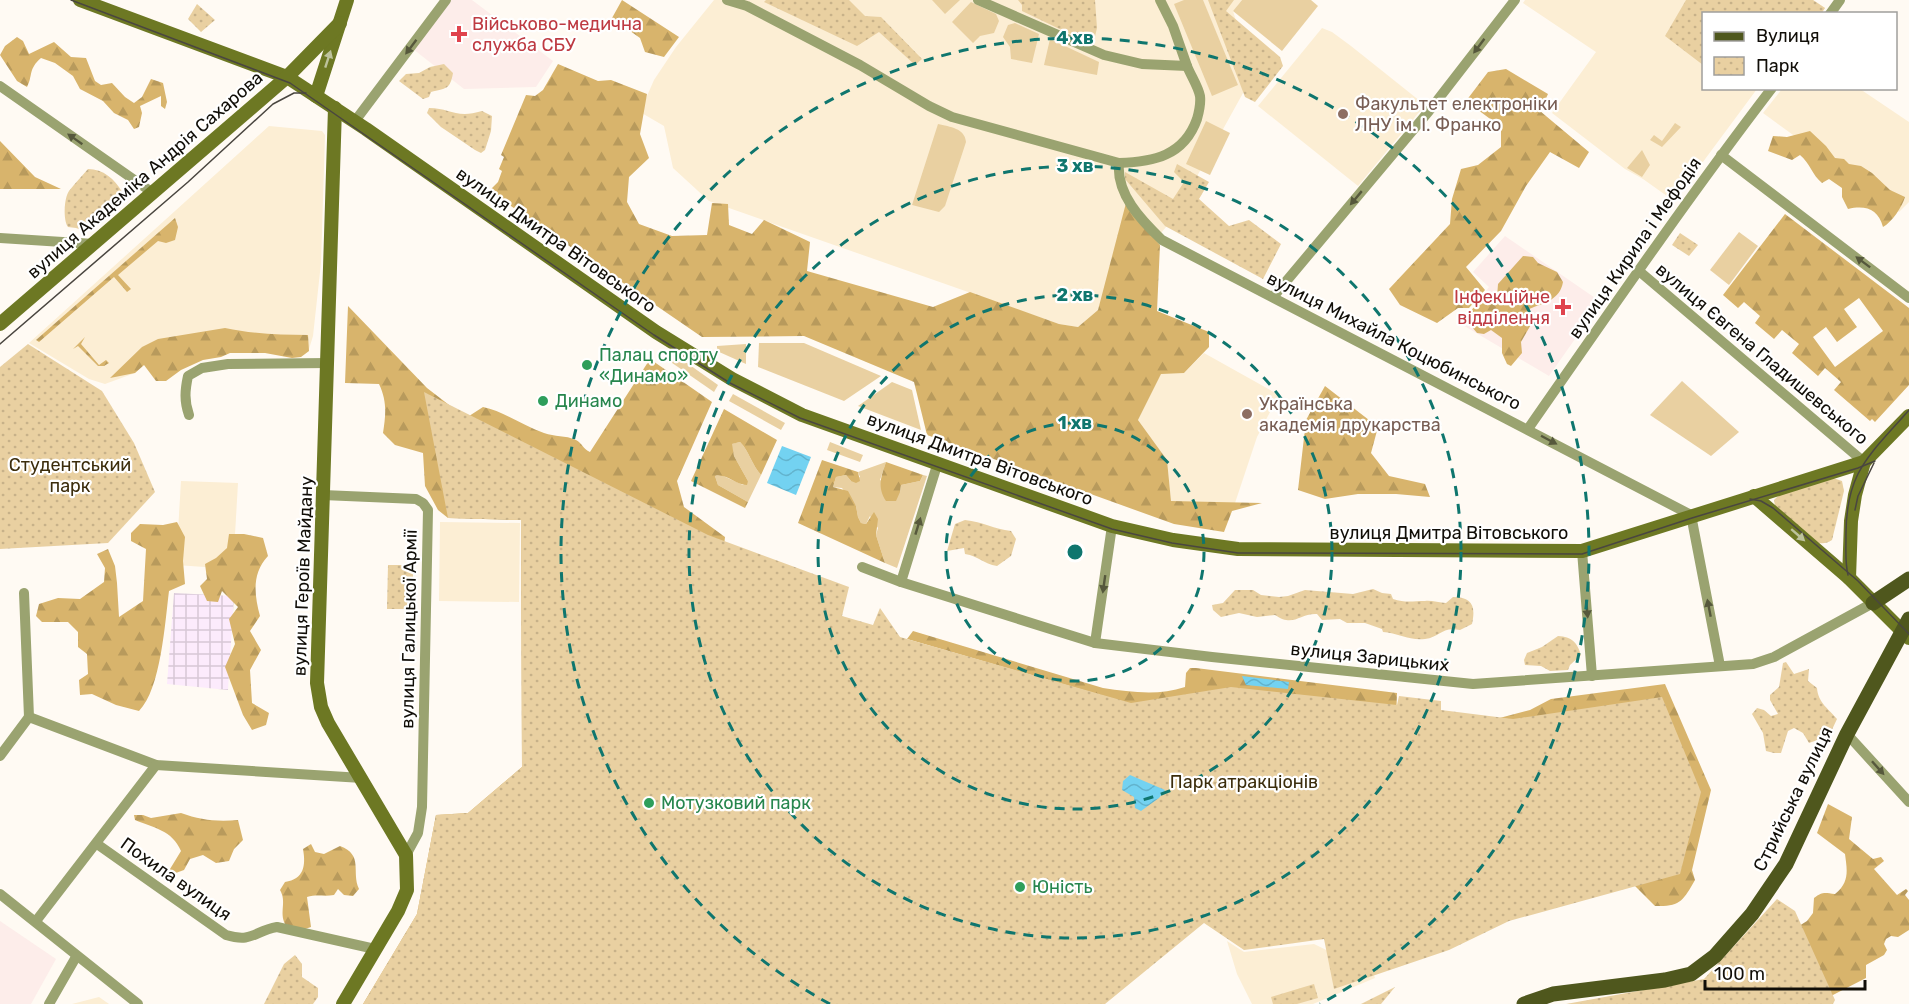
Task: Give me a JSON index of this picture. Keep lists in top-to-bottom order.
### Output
{
  "streets": {
    "main road": [
      "вулиця Академіка Андрія Сахарова",
      "вулиця Дмитра Вітовського",
      "вулиця Героїв Майдану",
      "Стрийська вулиця"
    ],
    "street": [
      "вулиця Кирила і Мефодія",
      "вулиця Михайла Коцюбинського",
      "вулиця Євгена Гладишевського",
      "вулиця Галицької Армії",
      "вулиця Зарицьких",
      "Похила вулиця"
    ]
  },
  "crossings": [
    ["вулиця Академіка Андрія Сахарова", "вулиця Дмитра Вітовського"],
    ["вулиця Дмитра Вітовського", "вулиця Михайла Коцюбинського"],
    ["вулиця Дмитра Вітовського", "вулиця Євгена Гладишевського"],
    ["вулиця Дмитра Вітовського", "вулиця Героїв Майдану"],
    ["вулиця Кирила і Мефодія", "вулиця Михайла Коцюбинського"],
    ["вулиця Кирила і Мефодія", "вулиця Євгена Гладишевського"],
    ["вулиця Героїв Майдану", "вулиця Галицької Армії"],
    ["вулиця Героїв Майдану", "Похила вулиця"]
  ],
  "parks": ["Студентський парк", "Парк атракціонів"],
  "places": {
    "health": ["Військово-медична служба СБУ", "Інфекційне відділення"],
    "other": [
      "Факультет електроніки ЛНУ ім. І. Франко",
      "Палац спорту «Динамо»",
      "Динамо",
      "Українська академія друкарства",
      "Мотузковий парк",
      "Юність"
    ]
  },
  "legend": ["Вулиця", "Парк"],
  "scale_bar": "100 m",
  "rings": [
    "4 хв",
    "3 хв",
    "2 хв",
    "1 хв"
  ]
}
